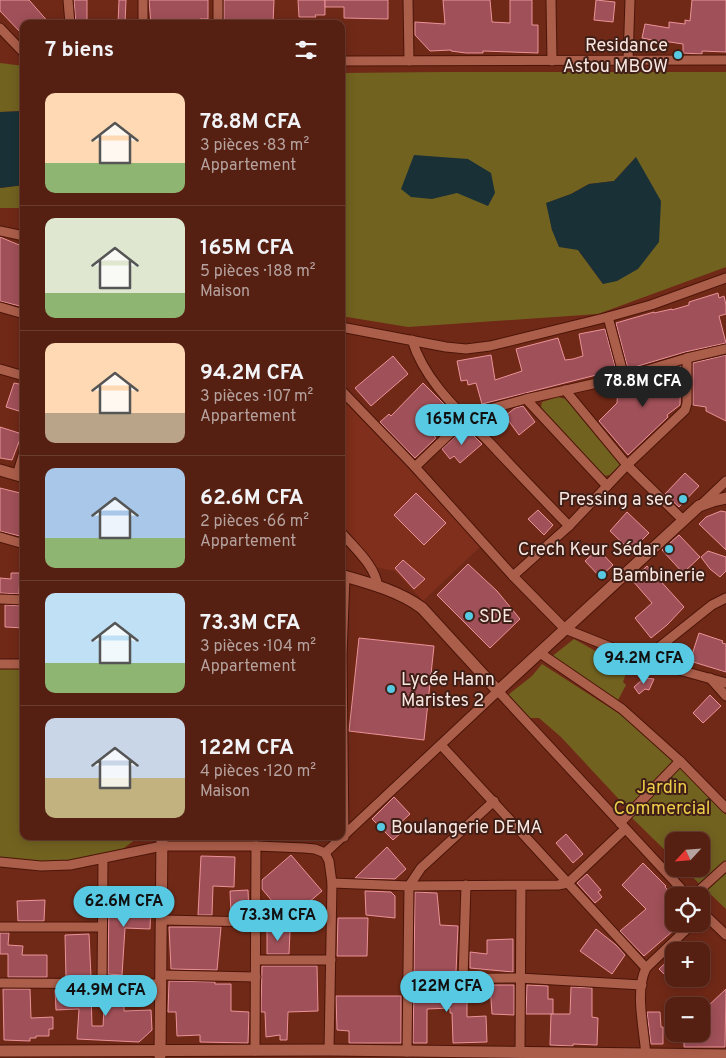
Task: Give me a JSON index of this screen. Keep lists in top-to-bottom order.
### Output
{
  "parks": ["Jardin Commercial"],
  "places": [
    "Residance Astou MBOW",
    "Pressing a sec",
    "Crech Keur Sédar",
    "Bambinerie",
    "SDE",
    "Lycée Hann Maristes 2",
    "Boulangerie DEMA"
  ],
  "north": "bottom left",
  "page": {
    "heading": "7 biens",
    "list": [
      {
        "name": "78.8M CFA",
        "note": "3 pièces · 83 m² · Appartement"
      },
      {
        "name": "165M CFA",
        "note": "5 pièces · 188 m² · Maison"
      },
      {
        "name": "94.2M CFA",
        "note": "3 pièces · 107 m² · Appartement"
      },
      {
        "name": "62.6M CFA",
        "note": "2 pièces · 66 m² · Appartement"
      },
      {
        "name": "73.3M CFA",
        "note": "3 pièces · 104 m² · Appartement"
      },
      {
        "name": "122M CFA",
        "note": "4 pièces · 120 m² · Maison"
      }
    ],
    "price": [
      "78.8M CFA",
      "165M CFA",
      "94.2M CFA",
      "62.6M CFA",
      "73.3M CFA",
      "122M CFA",
      "44.9M CFA"
    ],
    "map_buttons": ["+", "−"]
  }
}
